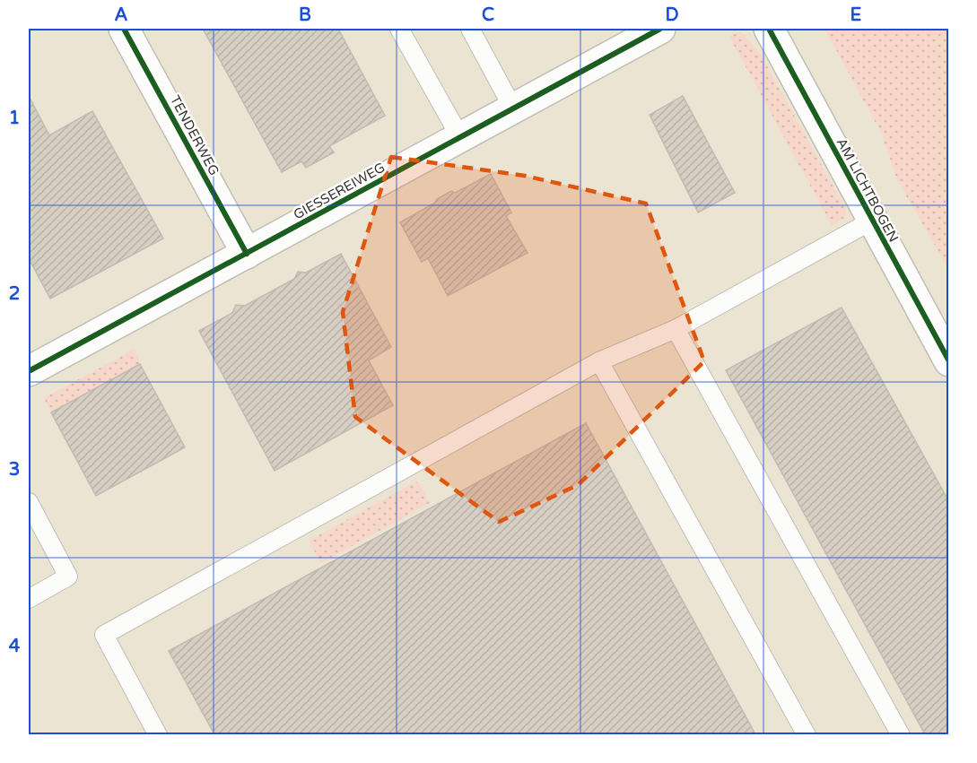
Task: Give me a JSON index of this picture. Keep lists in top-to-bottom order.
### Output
{
  "streets": {
    "street": ["TENDERWEG", "AM LICHTBOGEN", "GIESSEREIWEG"]
  },
  "crossings": [
    ["TENDERWEG", "GIESSEREIWEG"]
  ],
  "grid": {
    "columns": [
      "A",
      "B",
      "C",
      "D",
      "E"
    ],
    "rows": [
      "1",
      "2",
      "3",
      "4"
    ]
  }
}
